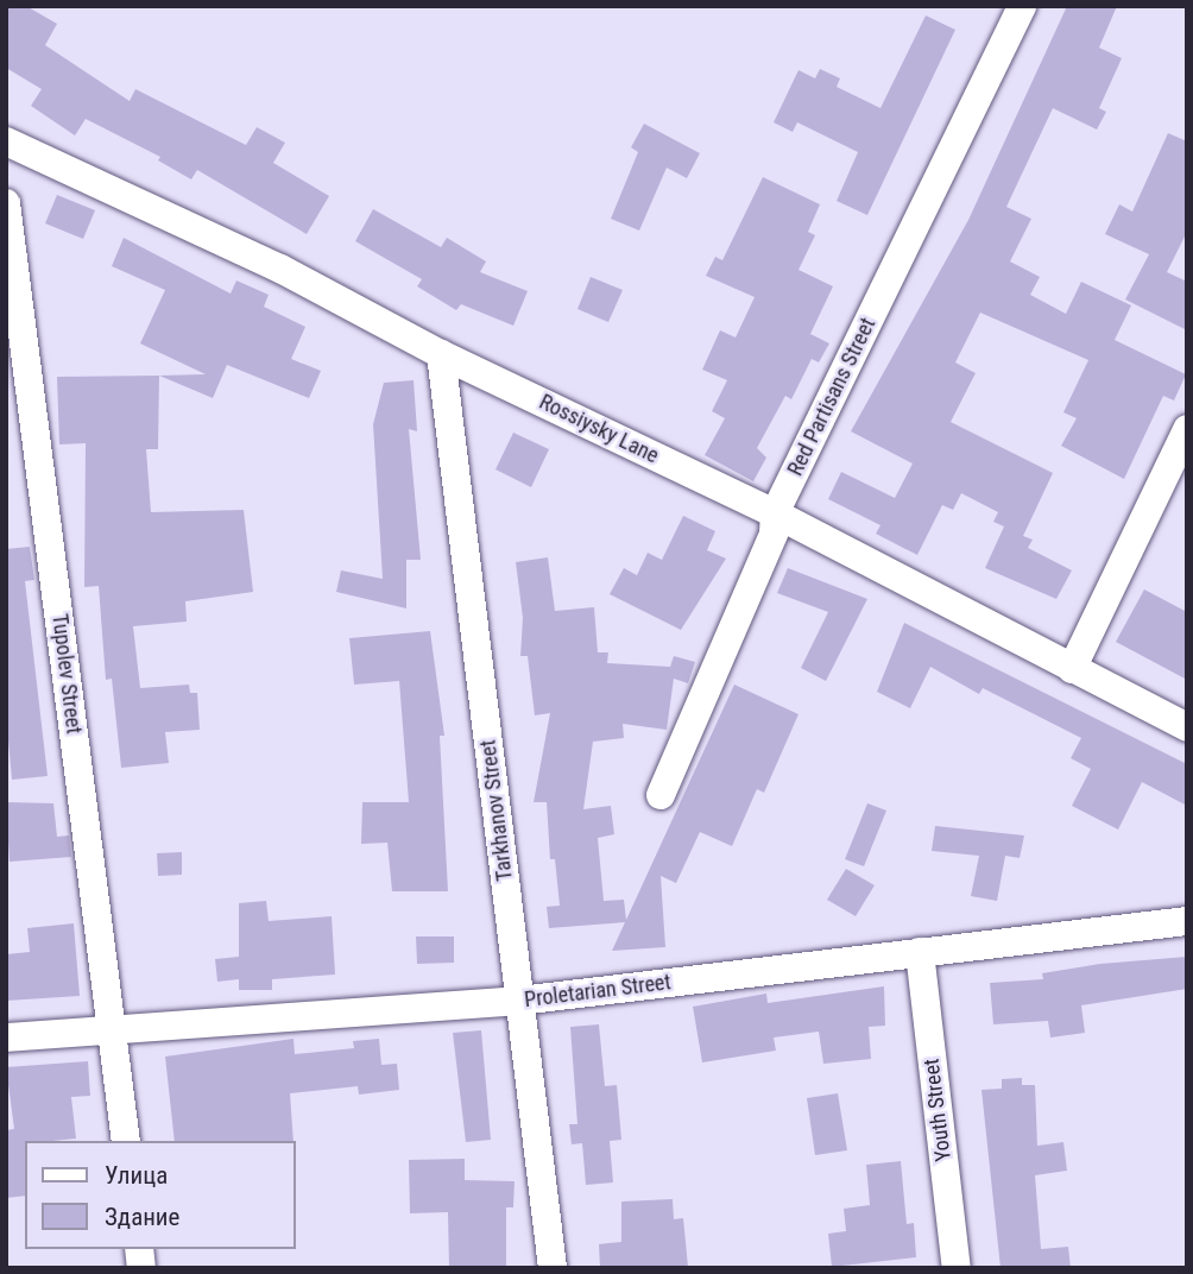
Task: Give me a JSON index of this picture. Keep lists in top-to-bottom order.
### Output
{
  "streets": {
    "street": [
      "Red Partisans Street",
      "Rossiysky Lane",
      "Tupolev Street",
      "Tarkhanov Street",
      "Proletarian Street",
      "Youth Street"
    ]
  },
  "crossings": [
    ["Red Partisans Street", "Rossiysky Lane"],
    ["Rossiysky Lane", "Tarkhanov Street"],
    ["Tupolev Street", "Proletarian Street"],
    ["Tarkhanov Street", "Proletarian Street"],
    ["Proletarian Street", "Youth Street"]
  ],
  "legend": ["Улица", "Здание"]
}
